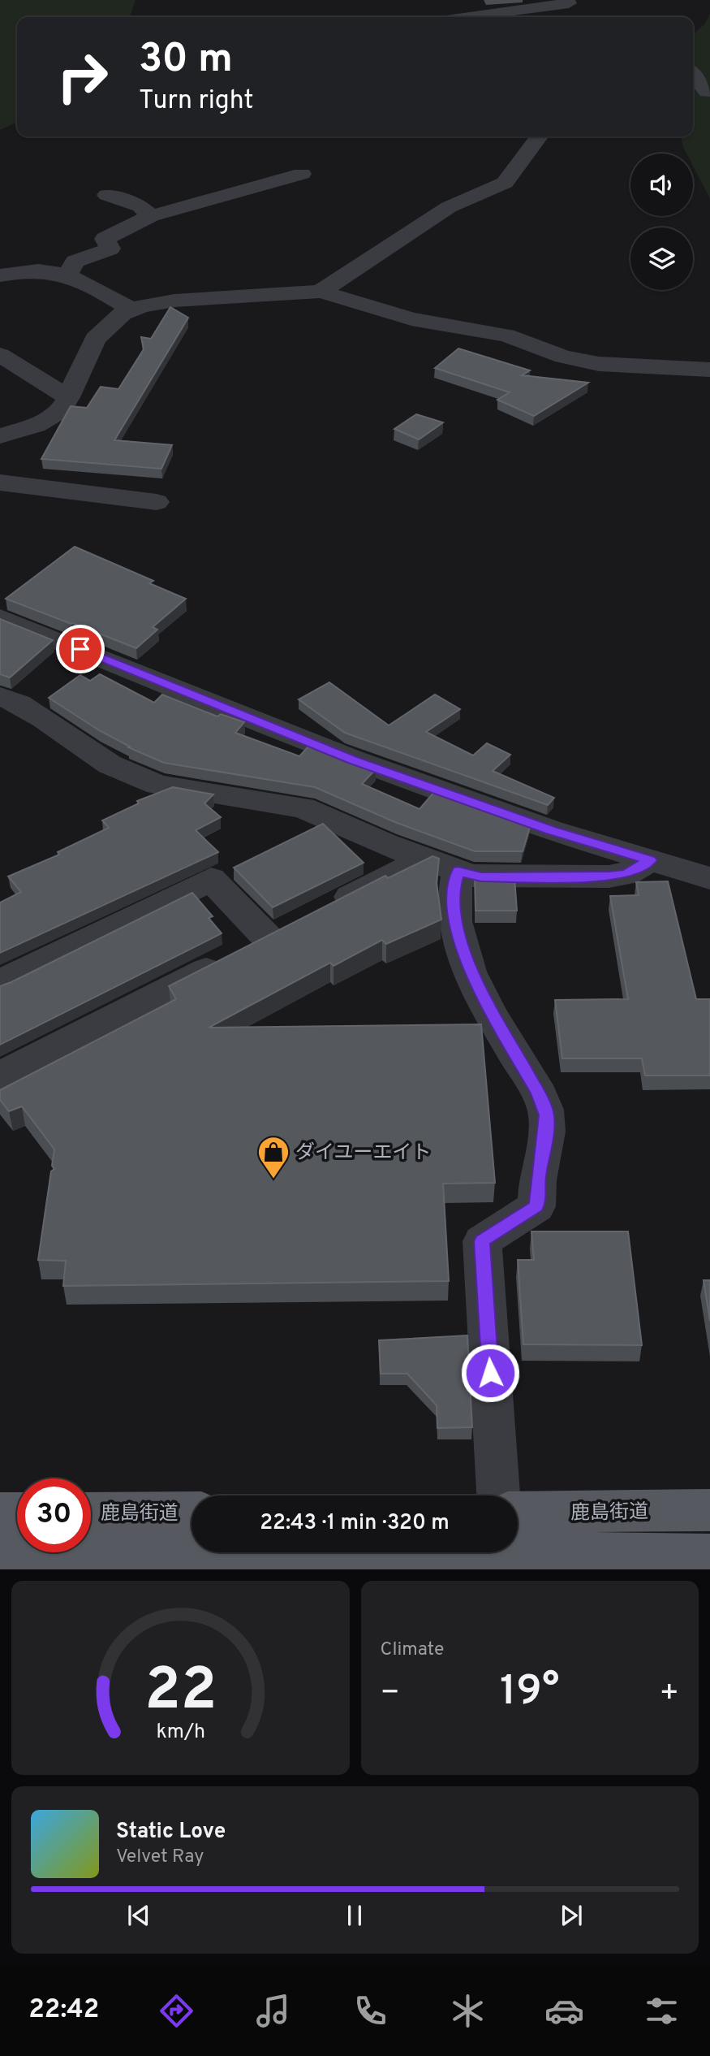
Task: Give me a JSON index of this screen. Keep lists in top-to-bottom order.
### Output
{
  "streets": {
    "main road": ["鹿島街道"]
  },
  "places": {
    "shop": ["ダイユーエイト"]
  },
  "page": {
    "turn": ["30 m", "Turn right"],
    "limit": "30",
    "trip": "22:43 · 1 min · 320 m",
    "tile": "Climate",
    "heat": ["−", "19°", "+"],
    "song": ["Static Love", "Velvet Ray"],
    "tabs": "22:42",
    "gauge": ["22", "km/h"]
  }
}
